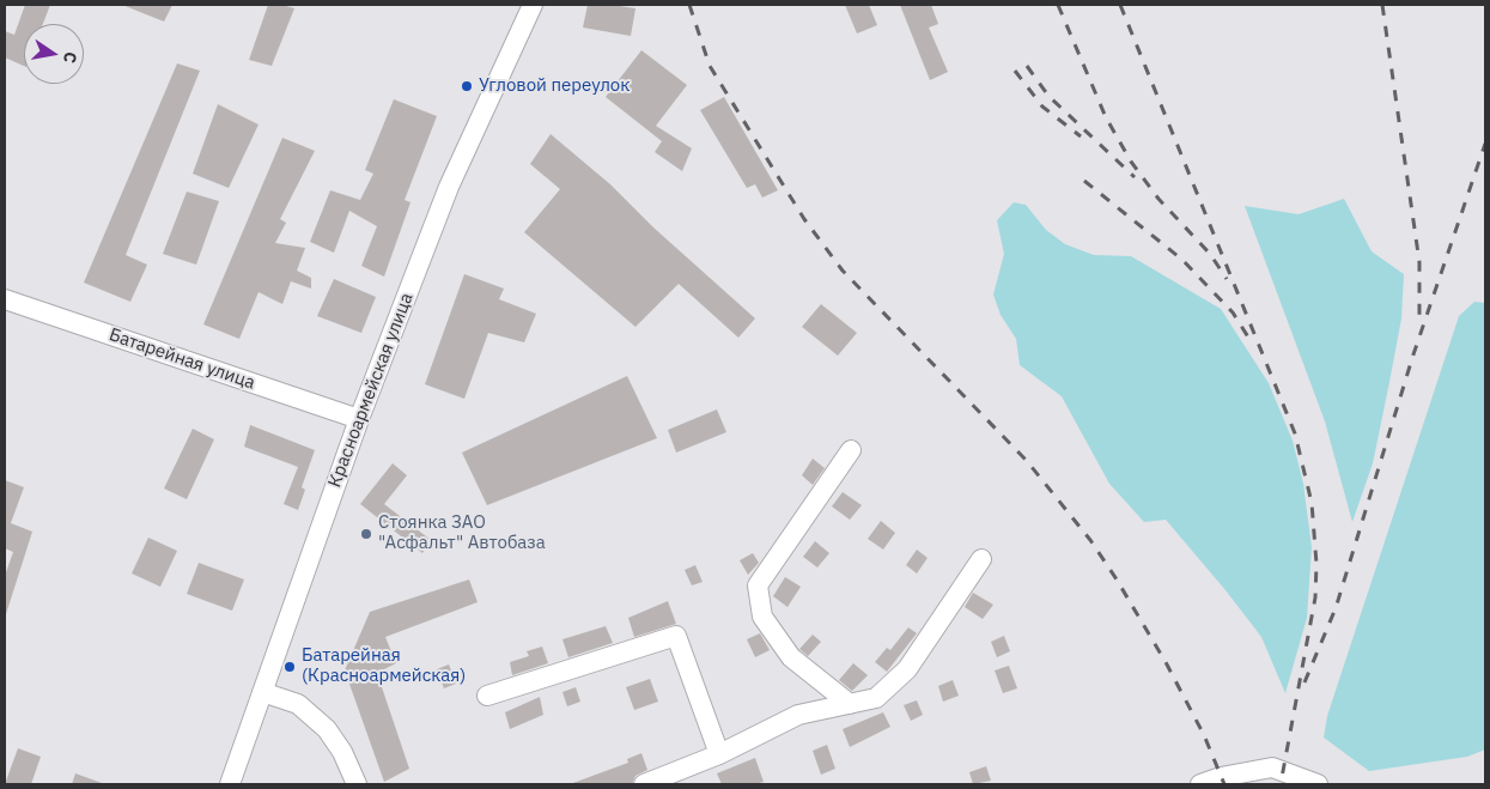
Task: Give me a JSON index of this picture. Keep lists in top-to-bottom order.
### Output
{
  "streets": {
    "street": ["Батарейная улица", "Красноармейская улица"]
  },
  "crossings": [
    ["Батарейная улица", "Красноармейская улица"]
  ],
  "places": ["Угловой переулок", "Стоянка ЗАО \"Асфальт\" Автобаза", "Батарейная (Красноармейская)"],
  "north": "right"
}
